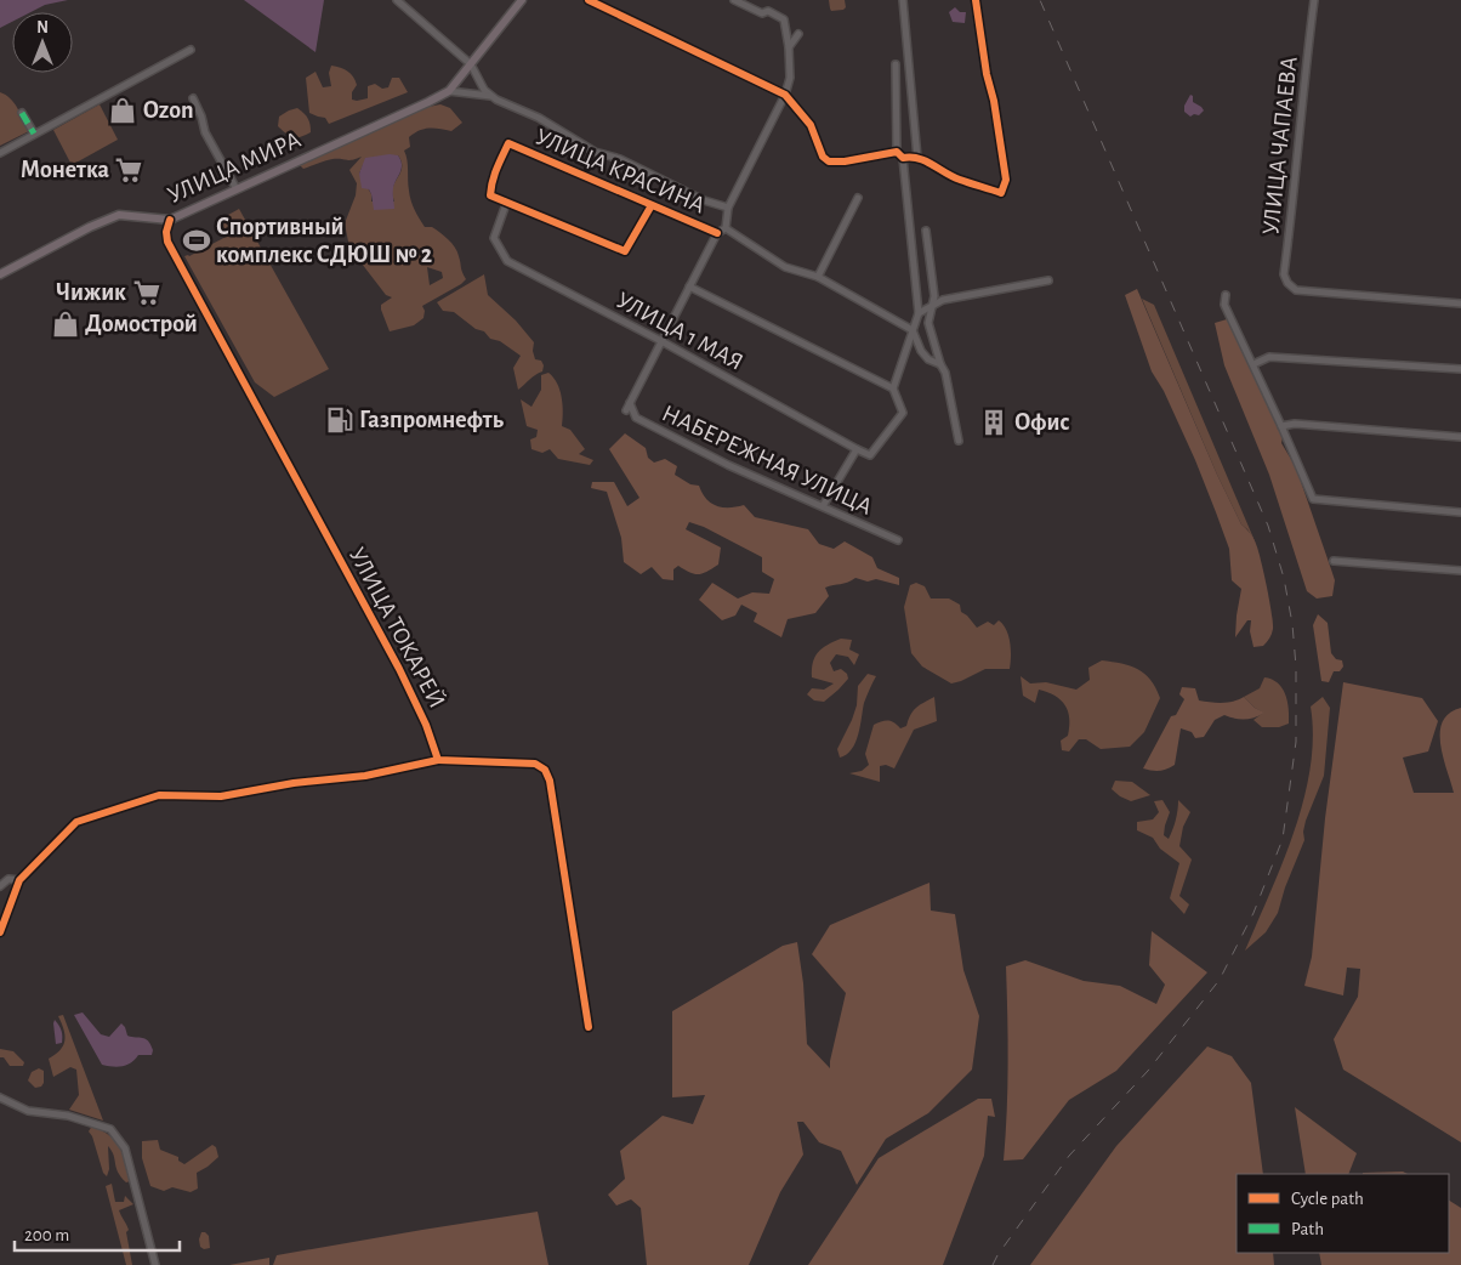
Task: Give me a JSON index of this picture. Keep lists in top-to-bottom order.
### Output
{
  "streets": {
    "main road": ["УЛИЦА МИРА"],
    "street": [
      "УЛИЦА ЧАПАЕВА",
      "УЛИЦА КРАСИНА",
      "УЛИЦА 1 МАЯ",
      "НАБЕРЕЖНАЯ УЛИЦА",
      "УЛИЦА ТОКАРЕЙ"
    ]
  },
  "crossings": [
    ["УЛИЦА МИРА", "УЛИЦА ТОКАРЕЙ"],
    ["УЛИЦА КРАСИНА", "УЛИЦА 1 МАЯ"]
  ],
  "places": {
    "shop": ["Ozon", "Домострой"],
    "supermarket": ["Монетка", "Чижик"],
    "sports": ["Спортивный комплекс СДЮШ № 2"],
    "fuel station": ["Газпромнефть"],
    "building": ["Офис"]
  },
  "legend": ["Cycle path", "Path"],
  "scale_bar": "200 m",
  "north": "top"
}
